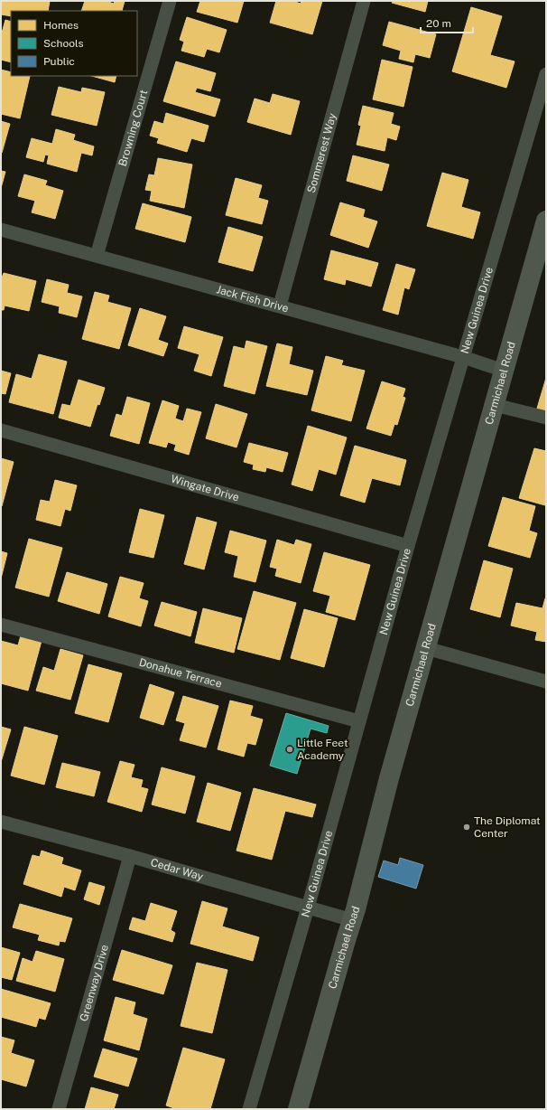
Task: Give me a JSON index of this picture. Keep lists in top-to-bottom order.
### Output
{
  "streets": {
    "main road": ["Carmichael Road"],
    "street": [
      "Browning Court",
      "Sommerest Way",
      "Jack Fish Drive",
      "New Guinea Drive",
      "Wingate Drive",
      "Donahue Terrace",
      "Cedar Way",
      "Greenway Drive"
    ]
  },
  "crossings": [
    ["Browning Court", "Jack Fish Drive"],
    ["Sommerest Way", "Jack Fish Drive"],
    ["Jack Fish Drive", "New Guinea Drive"],
    ["Jack Fish Drive", "Carmichael Road"],
    ["New Guinea Drive", "Wingate Drive"],
    ["New Guinea Drive", "Donahue Terrace"],
    ["New Guinea Drive", "Cedar Way"],
    ["Carmichael Road", "Cedar Way"],
    ["Cedar Way", "Greenway Drive"]
  ],
  "places": ["Little Feet Academy", "The Diplomat Center"],
  "legend": ["Homes", "Schools", "Public"],
  "scale_bar": "20 m"
}
